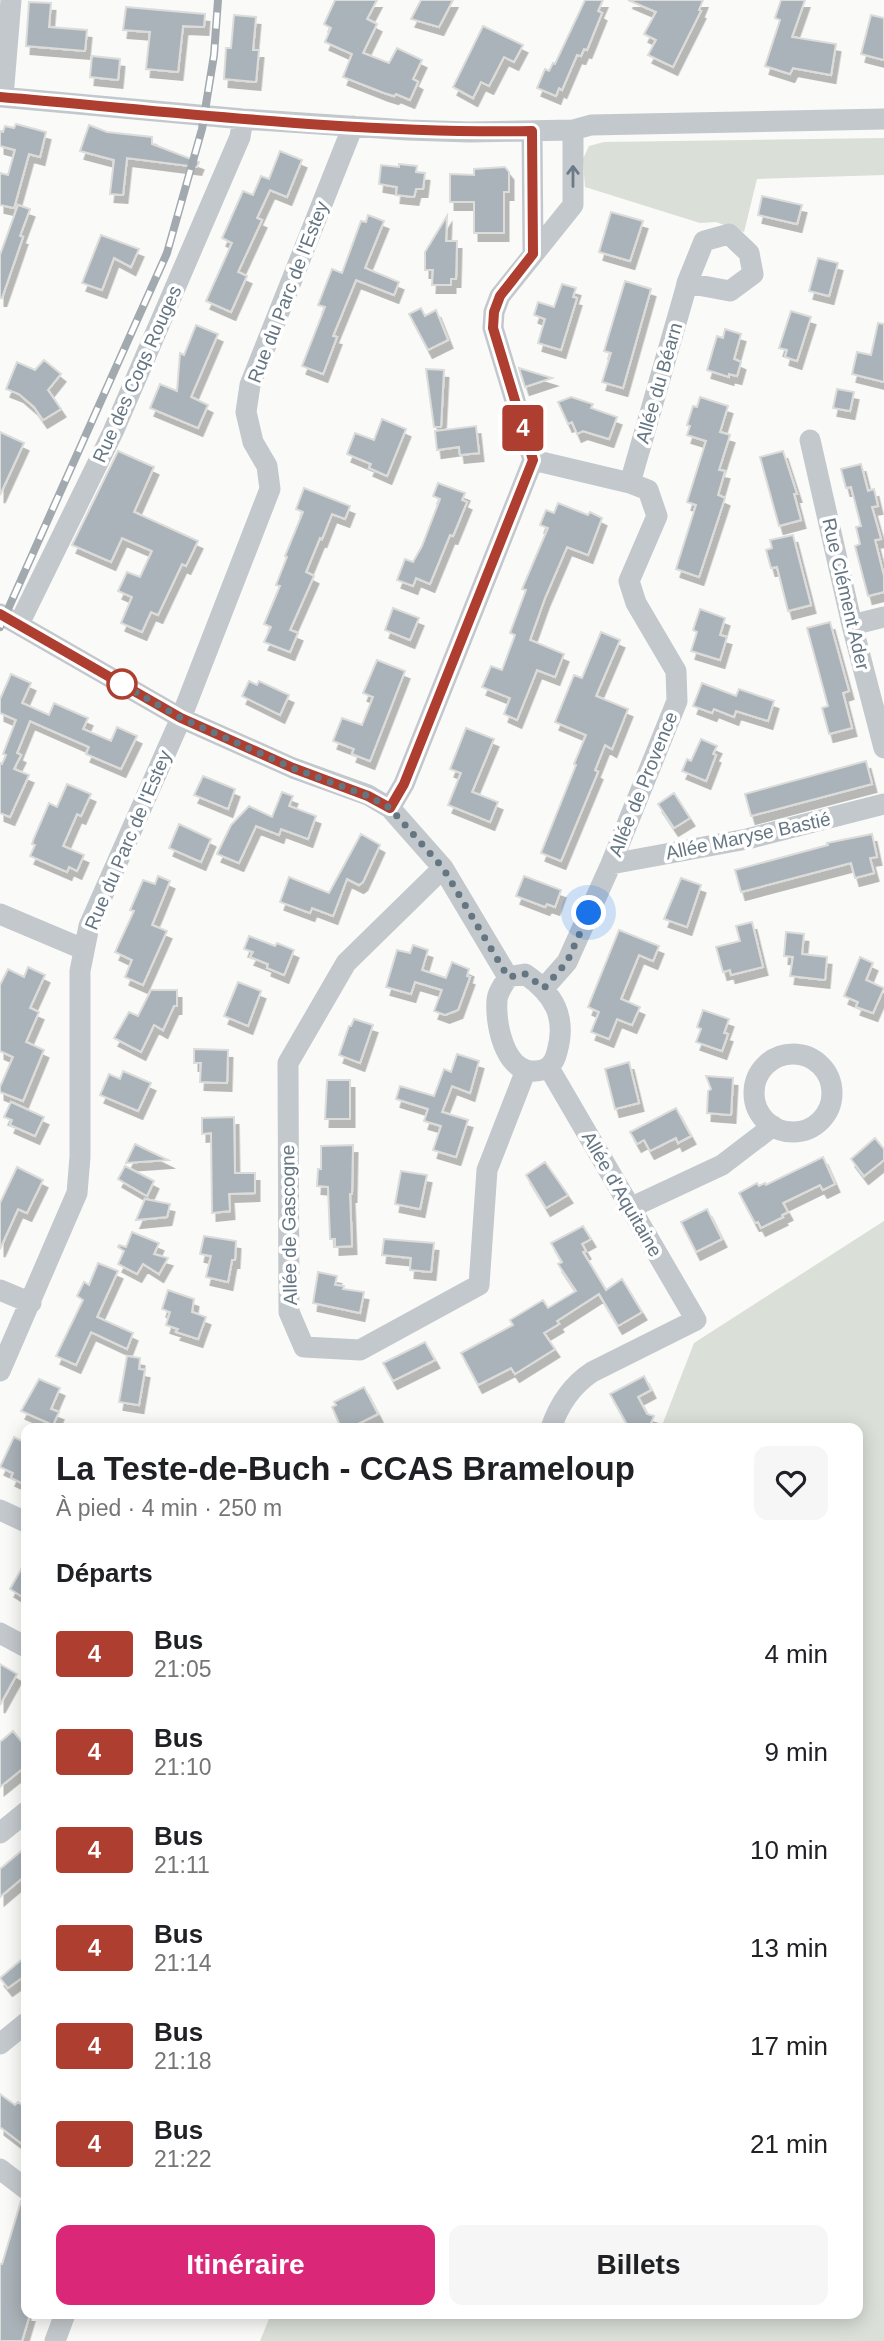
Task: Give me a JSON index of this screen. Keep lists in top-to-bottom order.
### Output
{
  "streets": {
    "street": [
      "Rue du Parc de l'Estey",
      "Rue des Coqs Rouges",
      "Allée du Béarn",
      "Rue Clément Ader",
      "Allée de Provence",
      "Allée Maryse Bastié",
      "Allée d'Aquitaine",
      "Allée de Gascogne"
    ]
  },
  "crossings": [
    ["Allée du Béarn", "Allée de Provence"],
    ["Allée de Provence", "Allée Maryse Bastié"],
    ["Allée de Provence", "Allée d'Aquitaine"],
    ["Allée de Provence", "Allée de Gascogne"],
    ["Allée d'Aquitaine", "Allée de Gascogne"]
  ],
  "lines": ["bus line 4"],
  "page": {
    "on_map": "4",
    "heading": [
      ["La Teste-de-Buch - CCAS Brameloup", "À pied · 4 min · 250 m"],
      "Départs"
    ],
    "list": [
      {
        "mark": "4",
        "name": "Bus",
        "note": "21:05",
        "value": "4 min"
      },
      {
        "mark": "4",
        "name": "Bus",
        "note": "21:10",
        "value": "9 min"
      },
      {
        "mark": "4",
        "name": "Bus",
        "note": "21:11",
        "value": "10 min"
      },
      {
        "mark": "4",
        "name": "Bus",
        "note": "21:14",
        "value": "13 min"
      },
      {
        "mark": "4",
        "name": "Bus",
        "note": "21:18",
        "value": "17 min"
      },
      {
        "mark": "4",
        "name": "Bus",
        "note": "21:22",
        "value": "21 min"
      }
    ],
    "buttons": ["Itinéraire", "Billets"]
  }
}
